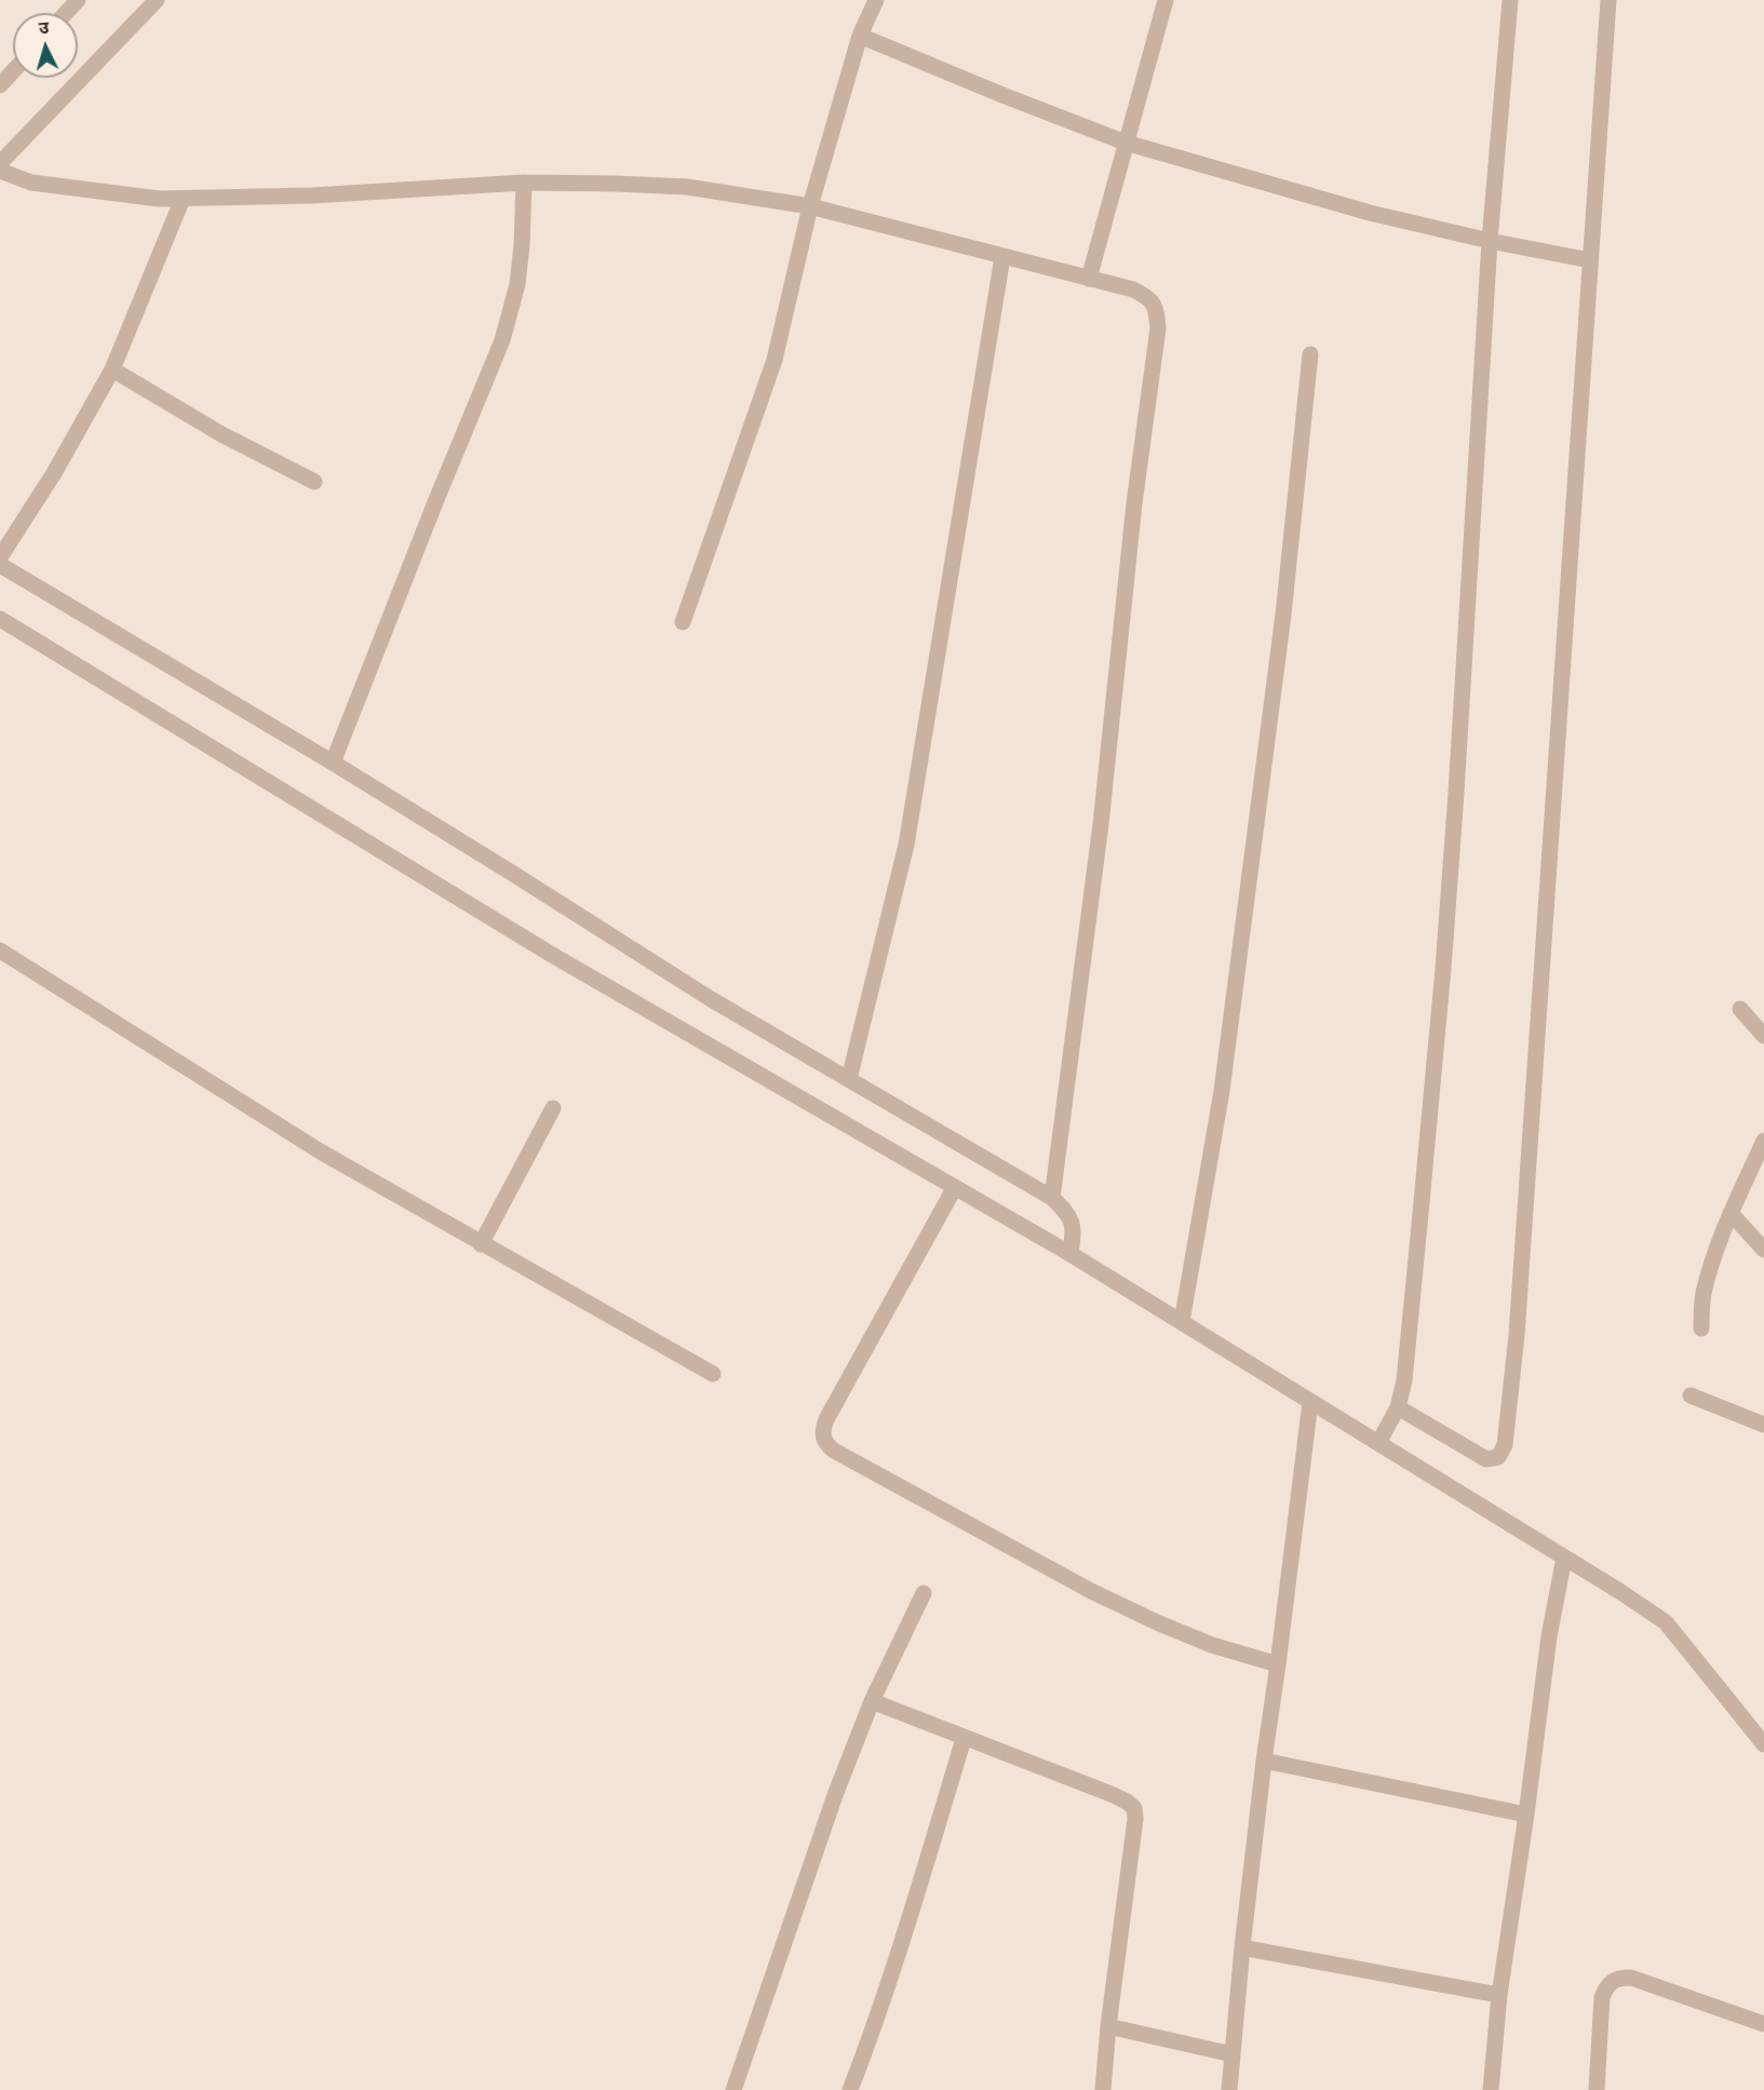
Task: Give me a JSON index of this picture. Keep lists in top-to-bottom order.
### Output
{
  "north": "top"
}
